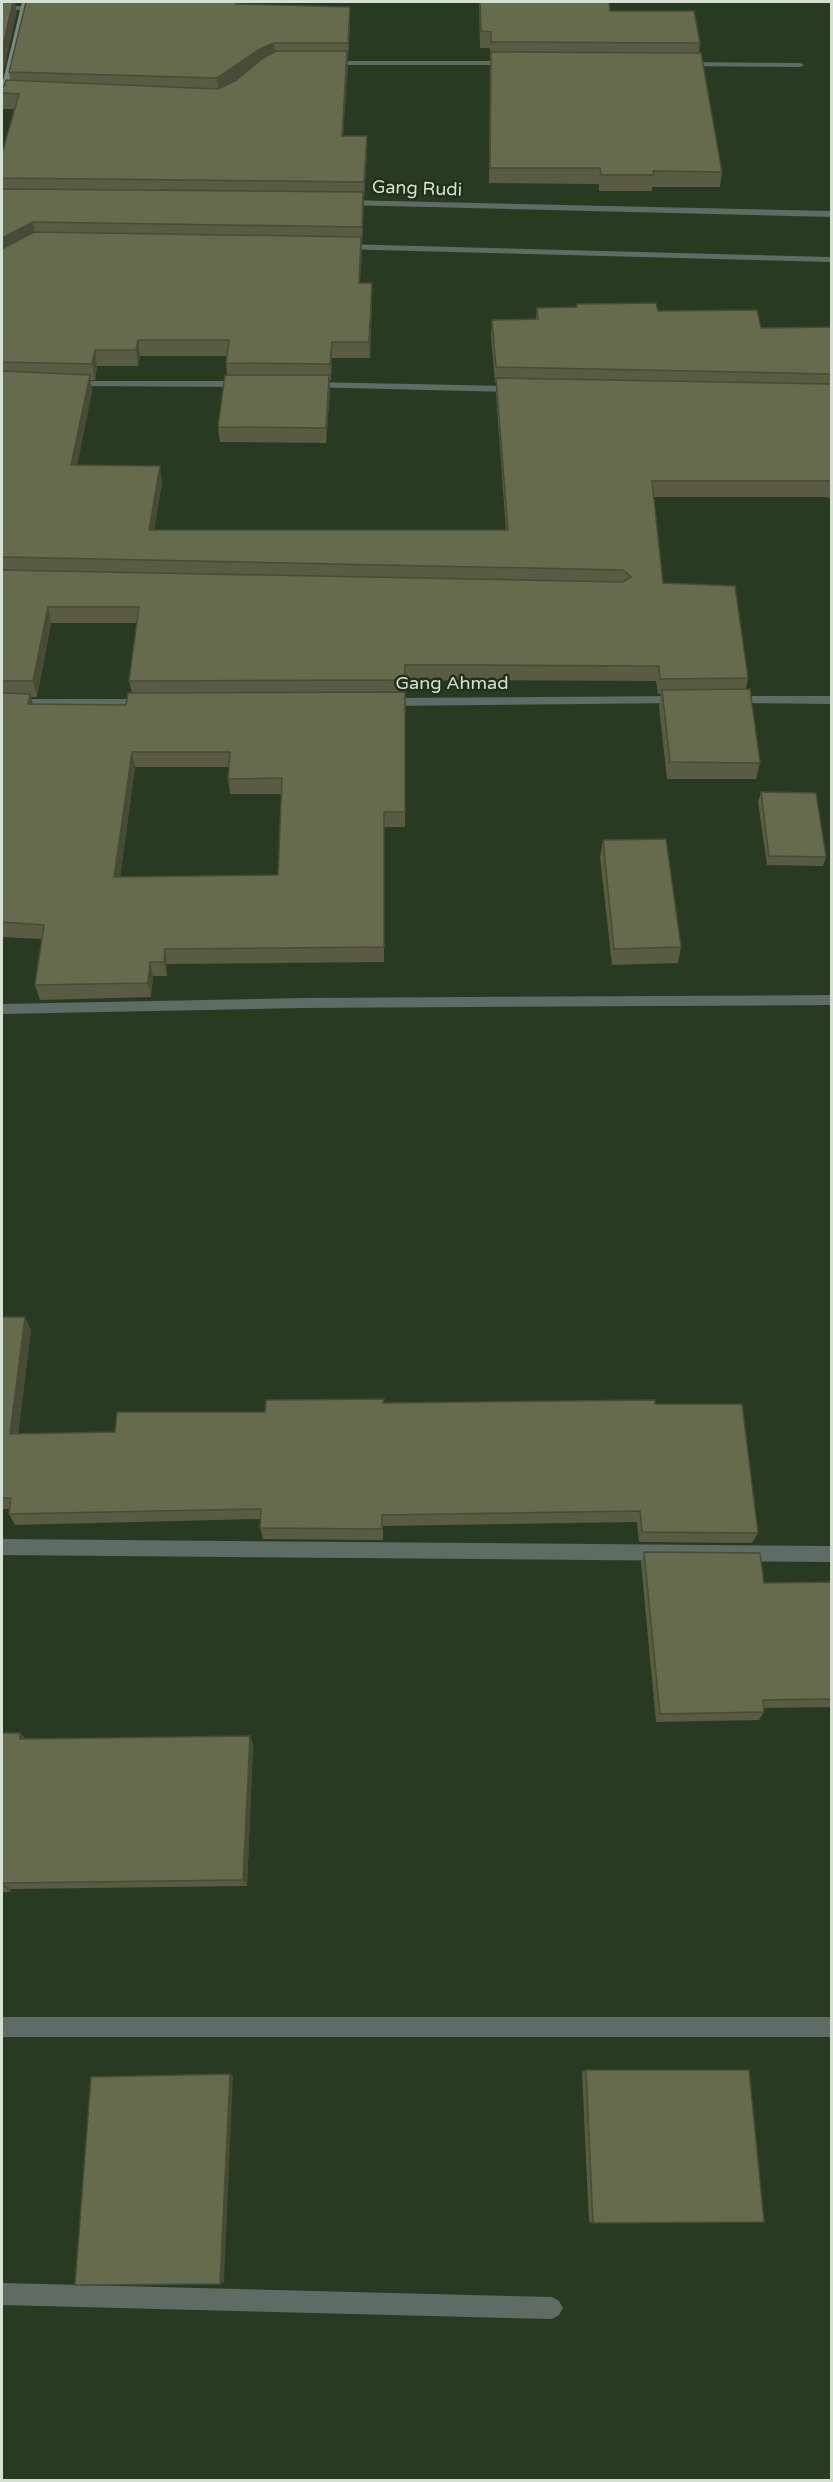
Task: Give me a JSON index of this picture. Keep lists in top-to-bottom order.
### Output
{
  "streets": {
    "street": ["Gang Rudi", "Gang Ahmad"]
  }
}
